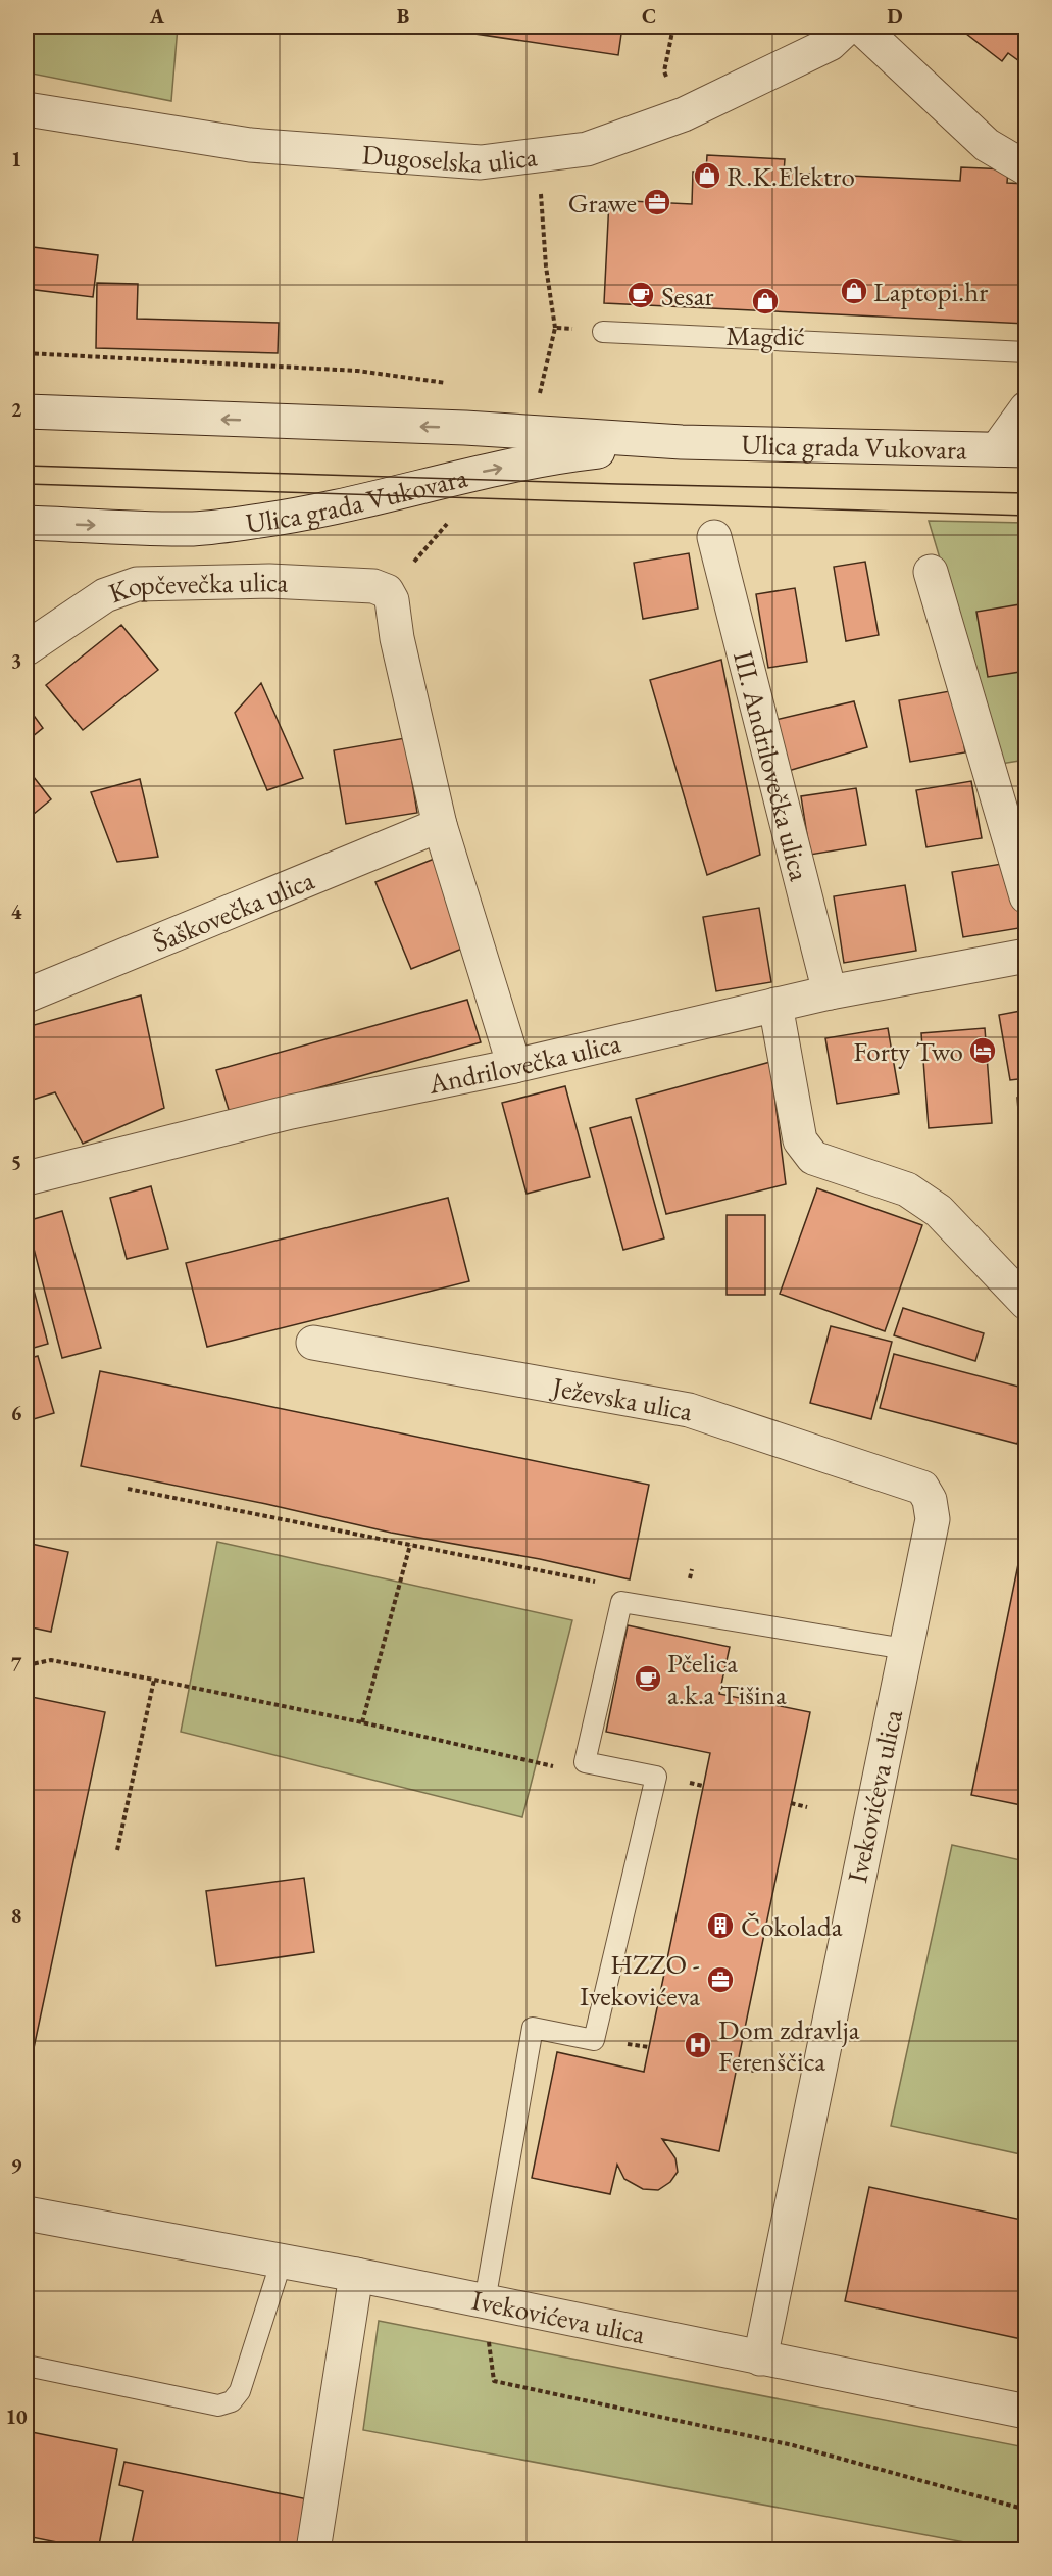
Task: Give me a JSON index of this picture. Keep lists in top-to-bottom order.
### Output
{
  "streets": {
    "street": [
      "Dugoselska ulica",
      "Ulica grada Vukovara",
      "Kopčevečka ulica",
      "III. Andrilovečka ulica",
      "Šaškovečka ulica",
      "Andrilovečka ulica",
      "Ježevska ulica",
      "Ivekovićeva ulica"
    ]
  },
  "crossings": [
    ["III. Andrilovečka ulica", "Andrilovečka ulica"],
    ["Ježevska ulica", "Ivekovićeva ulica"]
  ],
  "places": {
    "shop": ["R.K.Elektro", "Laptopi.hr", "Magdić"],
    "office": ["Grawe", "HZZO - Ivekovićeva"],
    "cafe": ["Sesar", "Pčelica a.k.a Tišina"],
    "hotel": ["Forty Two"],
    "building": ["Čokolada"],
    "hospital": ["Dom zdravlja Ferenščica"]
  },
  "grid": {
    "columns": [
      "A",
      "B",
      "C",
      "D"
    ],
    "rows": [
      "1",
      "2",
      "3",
      "4",
      "5",
      "6",
      "7",
      "8",
      "9",
      "10"
    ]
  }
}
